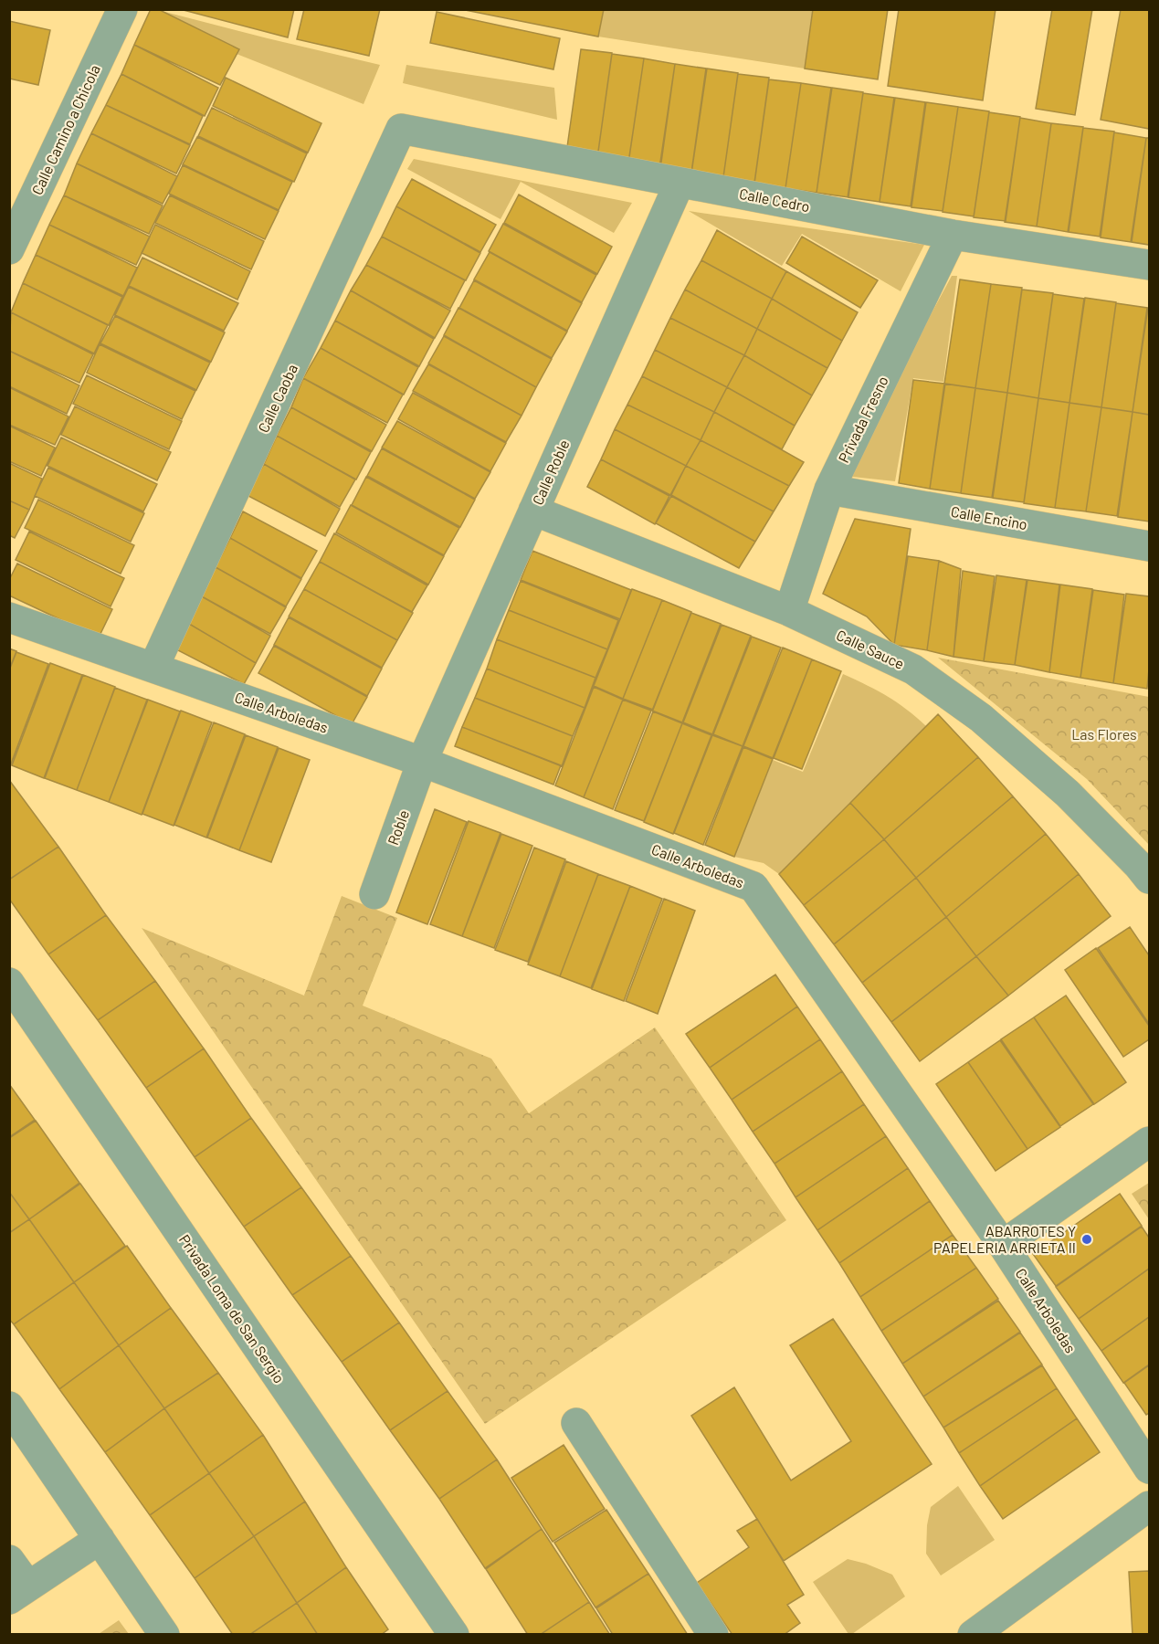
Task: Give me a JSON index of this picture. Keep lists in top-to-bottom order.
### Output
{
  "streets": {
    "street": [
      "Calle Camino a Chicola",
      "Calle Cedro",
      "Calle Caoba",
      "Privada Fresno",
      "Calle Roble",
      "Calle Encino",
      "Calle Sauce",
      "Calle Arboledas",
      "Roble",
      "Privada Loma de San Sergio"
    ]
  },
  "crossings": [
    ["Calle Cedro", "Calle Caoba"],
    ["Calle Cedro", "Privada Fresno"],
    ["Calle Cedro", "Calle Roble"],
    ["Calle Caoba", "Calle Arboledas"],
    ["Privada Fresno", "Calle Encino"],
    ["Privada Fresno", "Calle Sauce"],
    ["Calle Roble", "Calle Sauce"],
    ["Calle Roble", "Calle Arboledas"],
    ["Calle Roble", "Roble"],
    ["Calle Arboledas", "Roble"]
  ],
  "parks": ["Las Flores"],
  "places": ["ABARROTES Y PAPELERIA ARRIETA II"]
}
